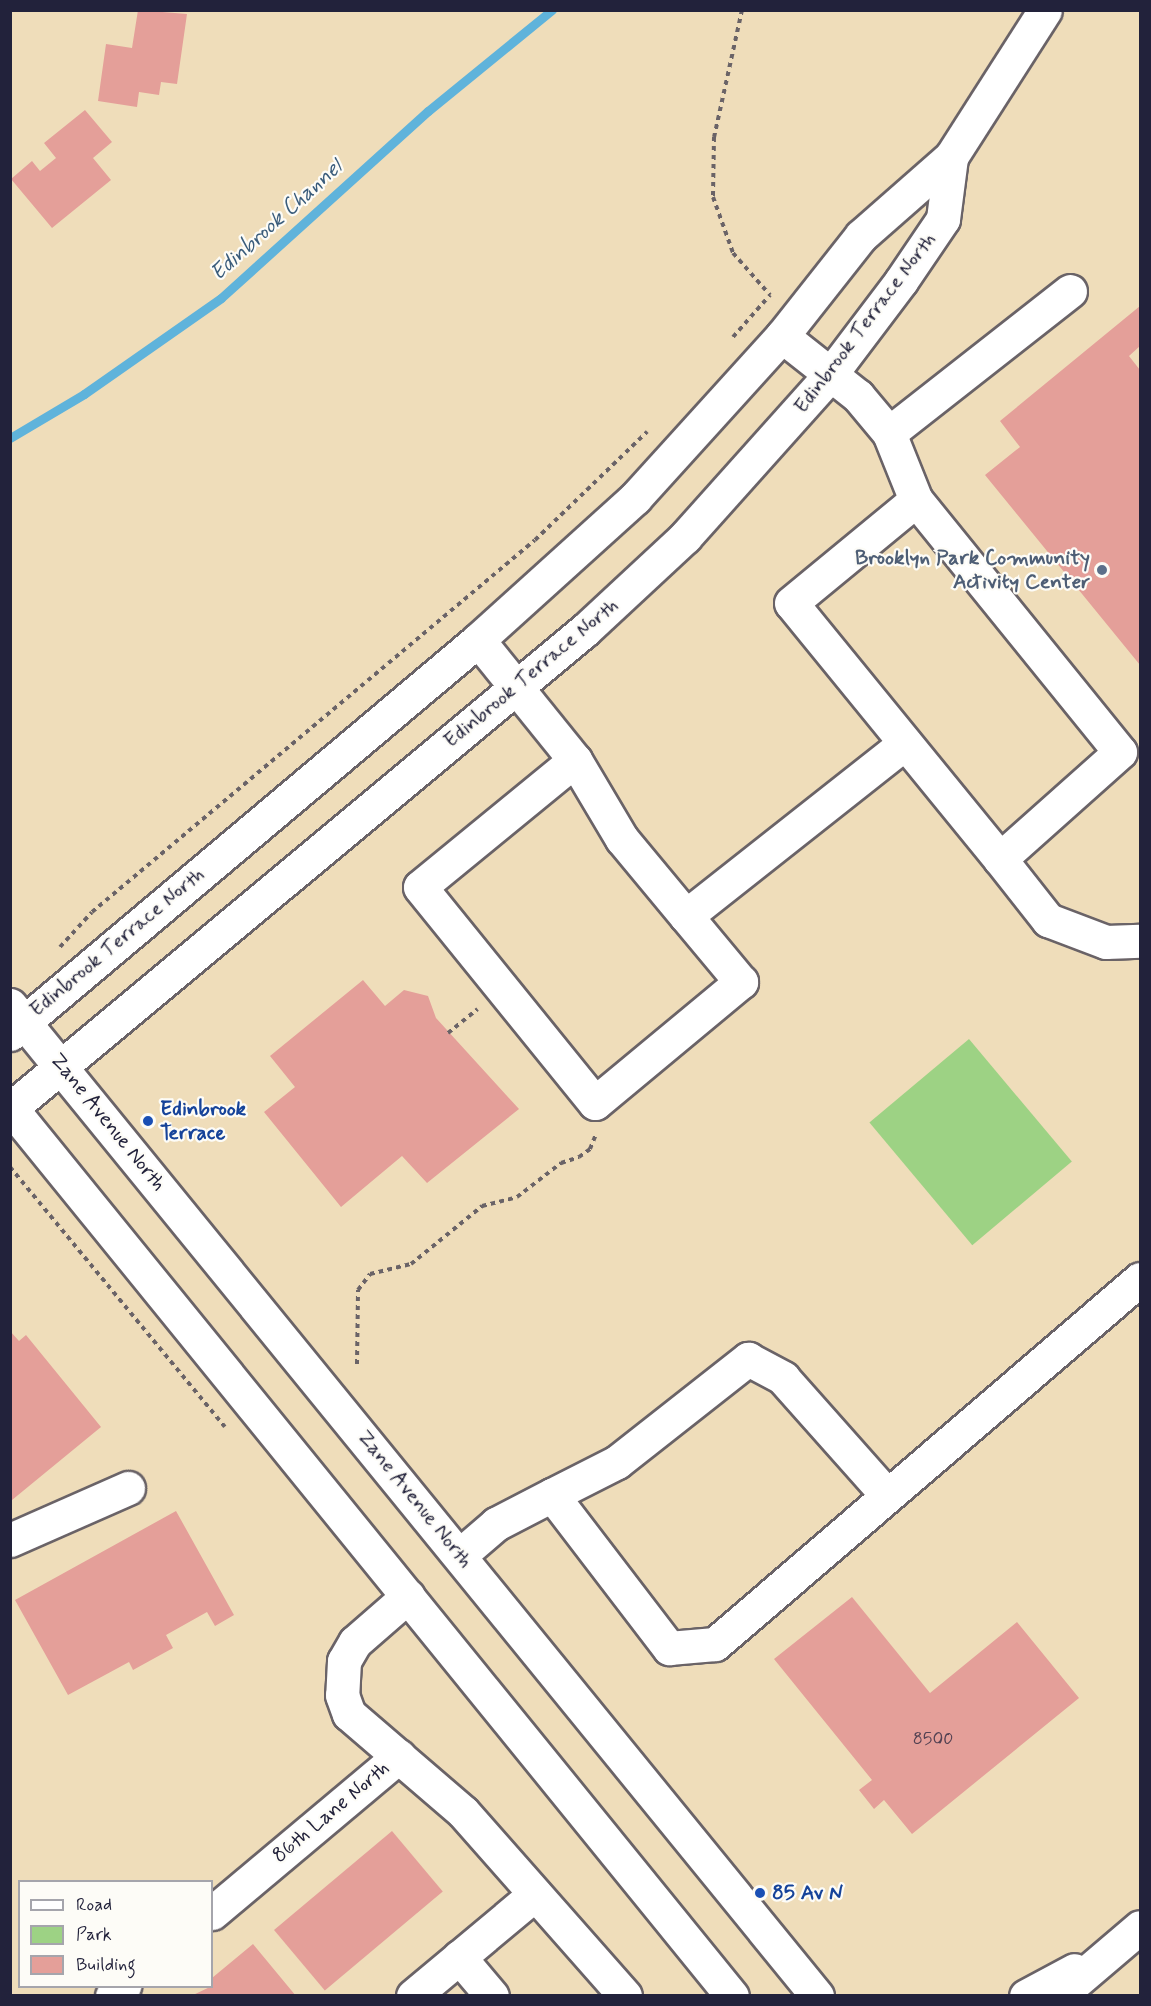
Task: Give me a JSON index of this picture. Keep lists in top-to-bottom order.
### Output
{
  "streets": {
    "street": ["Edinbrook Terrace North", "Zane Avenue North", "86th Lane North"]
  },
  "crossings": [
    ["Edinbrook Terrace North", "Zane Avenue North"]
  ],
  "water": ["Edinbrook Channel"],
  "places": ["Brooklyn Park Community Activity Center", "Edinbrook Terrace", "85 Av N"],
  "house_numbers": ["8500"],
  "legend": ["Road", "Park", "Building"]
}
